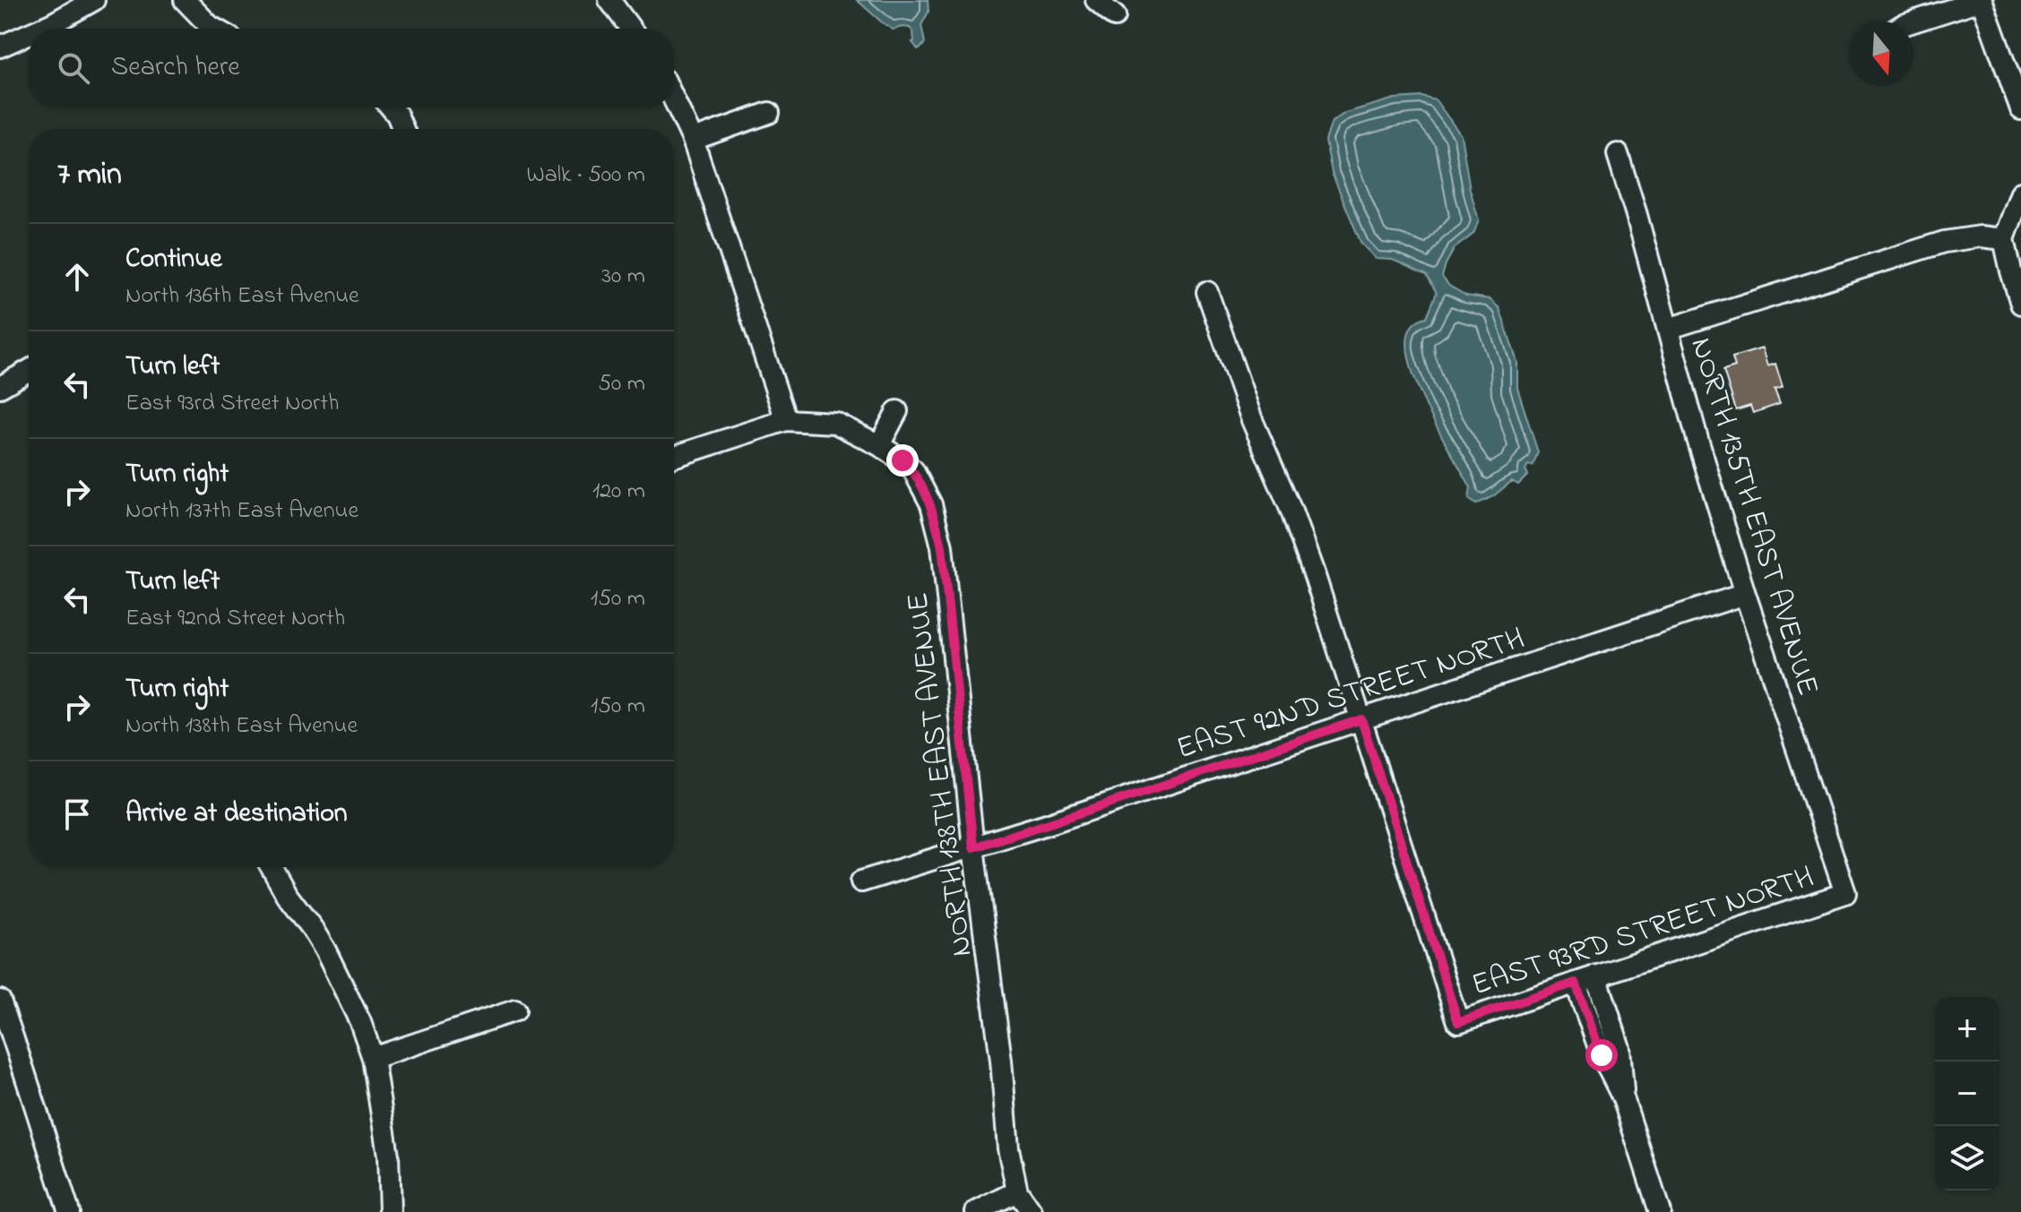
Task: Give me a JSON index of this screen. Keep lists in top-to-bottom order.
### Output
{
  "streets": {
    "street": [
      "NORTH 135TH EAST AVENUE",
      "EAST 92ND STREET NORTH",
      "NORTH 138TH EAST AVENUE",
      "EAST 93RD STREET NORTH"
    ]
  },
  "crossings": [
    ["NORTH 135TH EAST AVENUE", "EAST 92ND STREET NORTH"],
    ["NORTH 135TH EAST AVENUE", "EAST 93RD STREET NORTH"],
    ["EAST 92ND STREET NORTH", "NORTH 138TH EAST AVENUE"],
    ["EAST 92ND STREET NORTH", "EAST 93RD STREET NORTH"]
  ],
  "north": "bottom",
  "page": {
    "search": "Search here",
    "heading": ["7 min", "Walk · 500 m"],
    "list": [
      ["Continue", "North 136th East Avenue", "30 m"],
      ["Turn left", "East 93rd Street North", "50 m"],
      ["Turn right", "North 137th East Avenue", "120 m"],
      ["Turn left", "East 92nd Street North", "150 m"],
      ["Turn right", "North 138th East Avenue", "150 m"],
      "Arrive at destination"
    ],
    "map_buttons": ["+", "−"]
  }
}
